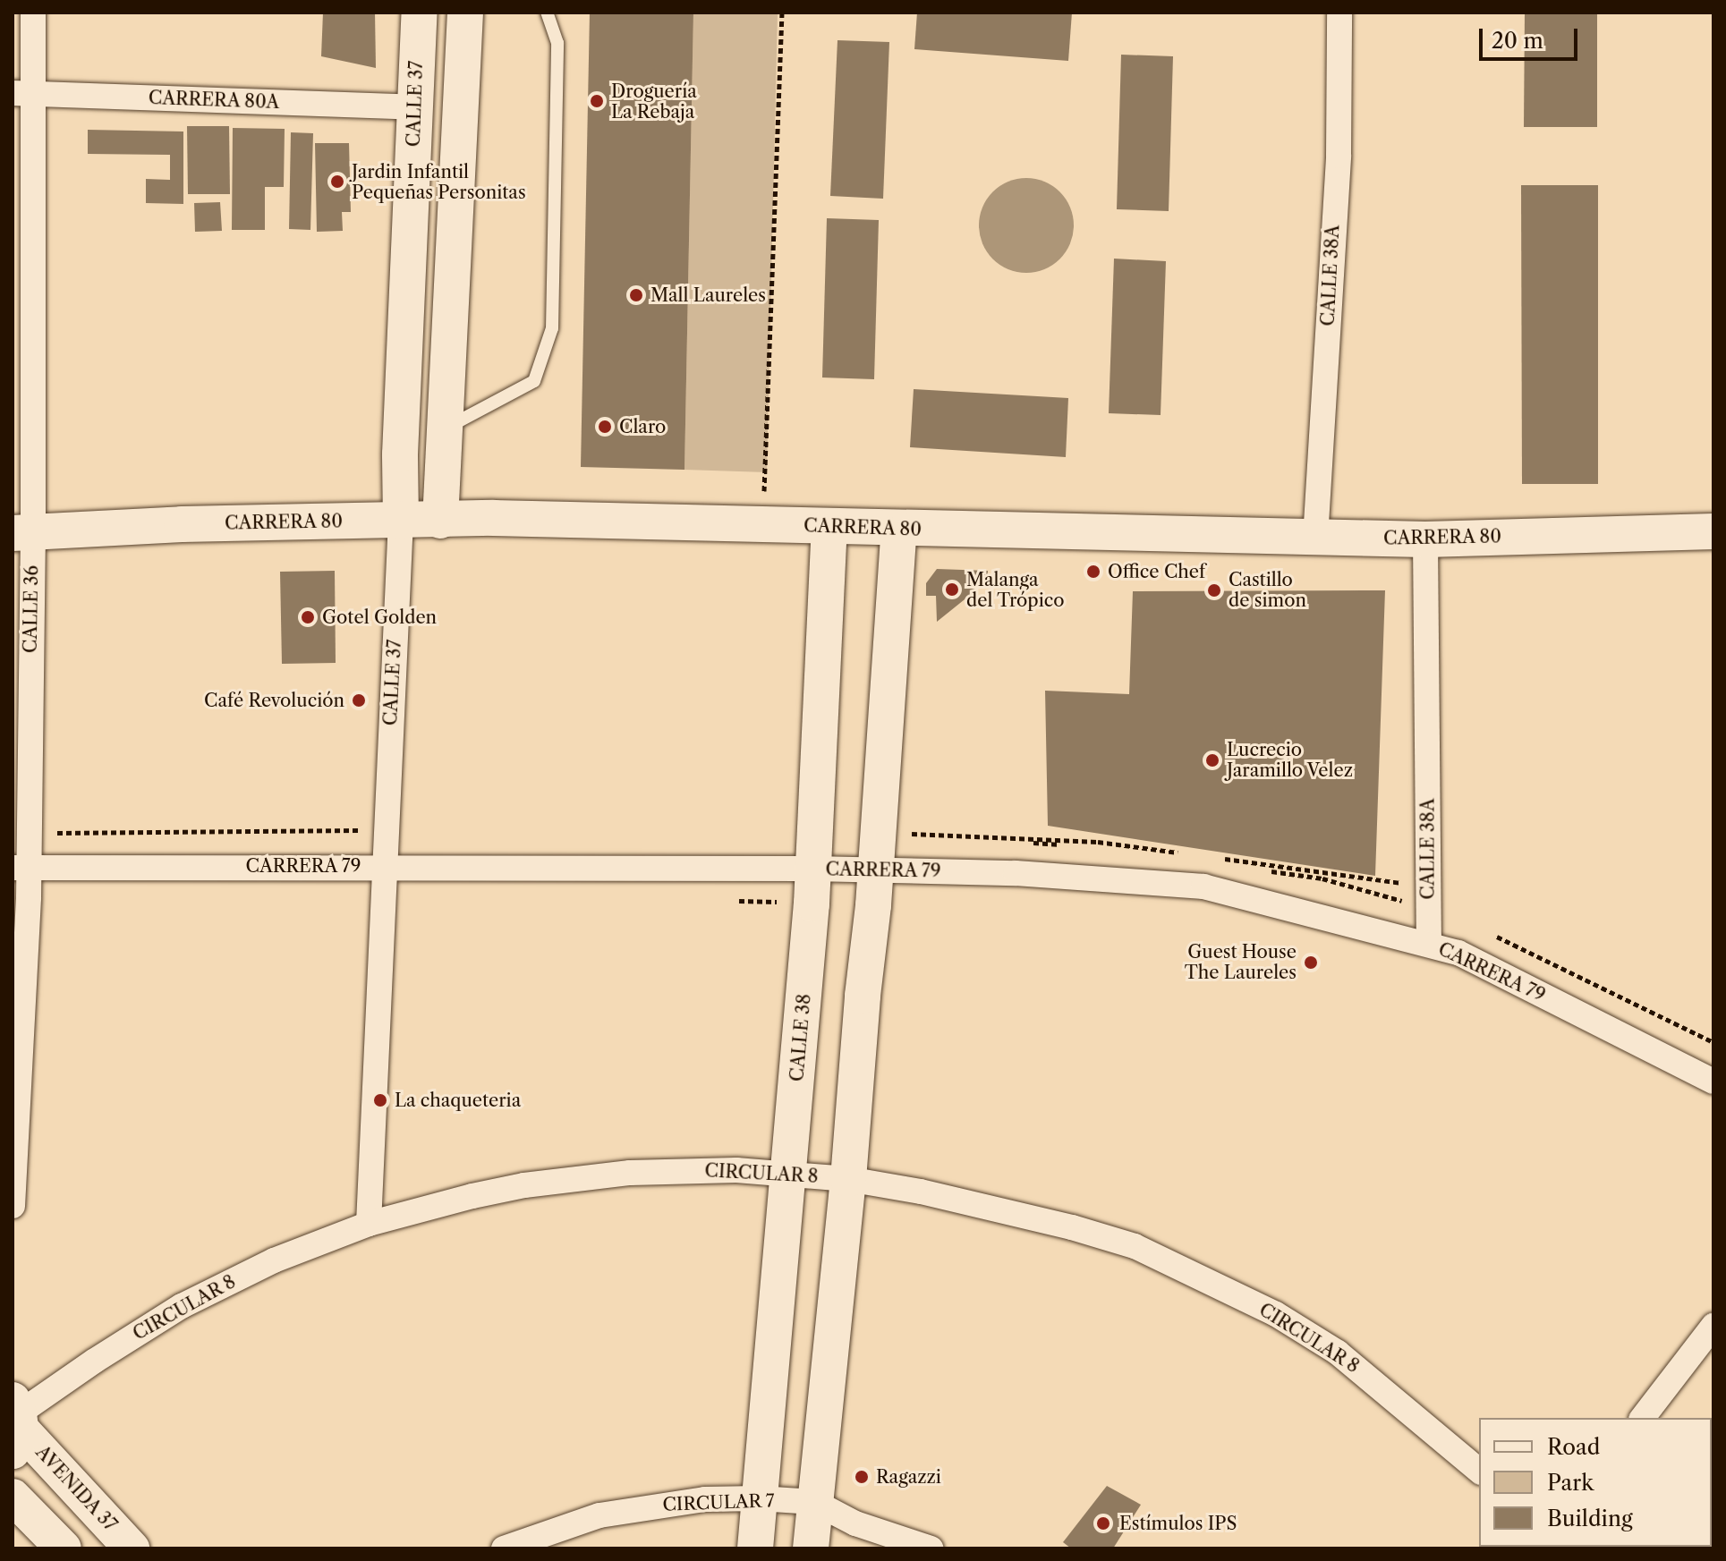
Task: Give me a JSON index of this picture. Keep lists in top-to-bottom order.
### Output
{
  "streets": {
    "street": [
      "CARRERA 80A",
      "CALLE 37",
      "CALLE 38A",
      "CARRERA 80",
      "CALLE 36",
      "CARRERA 79",
      "CALLE 38",
      "CIRCULAR 8",
      "AVENIDA 37",
      "CIRCULAR 7"
    ]
  },
  "crossings": [
    ["CARRERA 80A", "CALLE 37"],
    ["CARRERA 80A", "CALLE 36"],
    ["CALLE 37", "CARRERA 80"],
    ["CALLE 37", "CARRERA 79"],
    ["CALLE 37", "CIRCULAR 8"],
    ["CALLE 38A", "CARRERA 80"],
    ["CALLE 38A", "CARRERA 79"],
    ["CARRERA 80", "CALLE 36"],
    ["CARRERA 80", "CALLE 38"],
    ["CALLE 36", "CARRERA 79"],
    ["CARRERA 79", "CALLE 38"],
    ["CALLE 38", "CIRCULAR 8"],
    ["CALLE 38", "CIRCULAR 7"],
    ["CIRCULAR 8", "AVENIDA 37"]
  ],
  "places": [
    "Droguería La Rebaja",
    "Jardin Infantil Pequeñas Personitas",
    "Mall Laureles",
    "Claro",
    "Office Chef",
    "Malanga del Trópico",
    "Castillo de simon",
    "Gotel Golden",
    "Café Revolución",
    "Lucrecio Jaramillo Velez",
    "Guest House The Laureles",
    "La chaqueteria",
    "Ragazzi",
    "Estímulos IPS"
  ],
  "legend": ["Road", "Park", "Building"],
  "scale_bar": "20 m"
}
